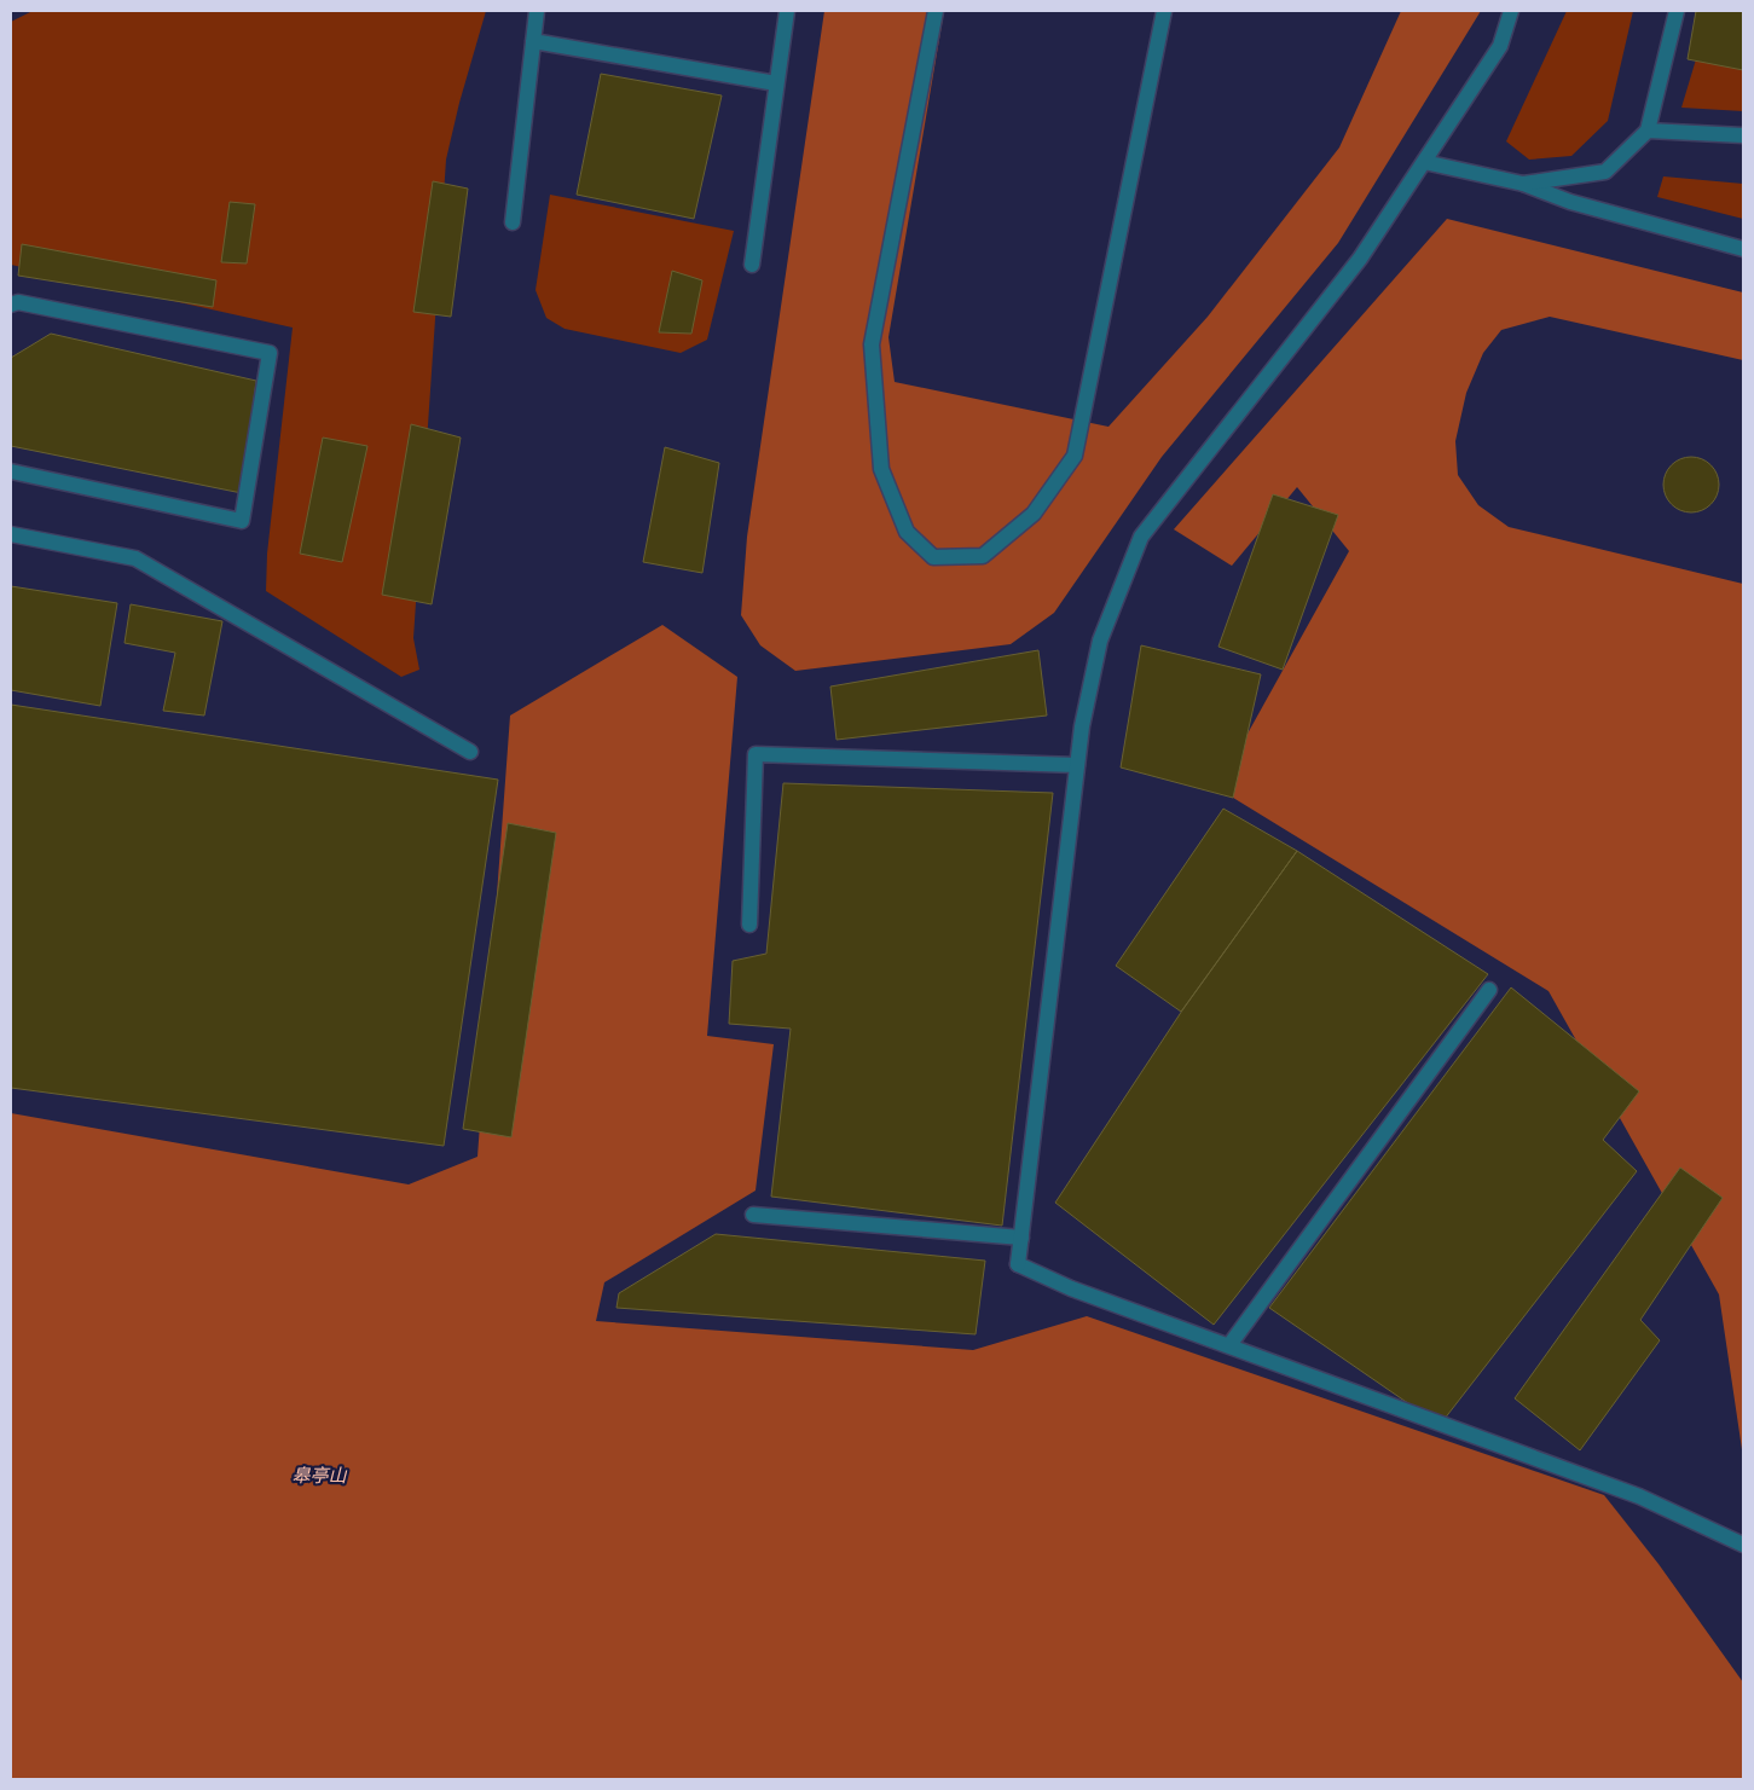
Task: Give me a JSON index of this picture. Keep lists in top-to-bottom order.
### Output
{
  "parks": ["皋亭山"]
}
